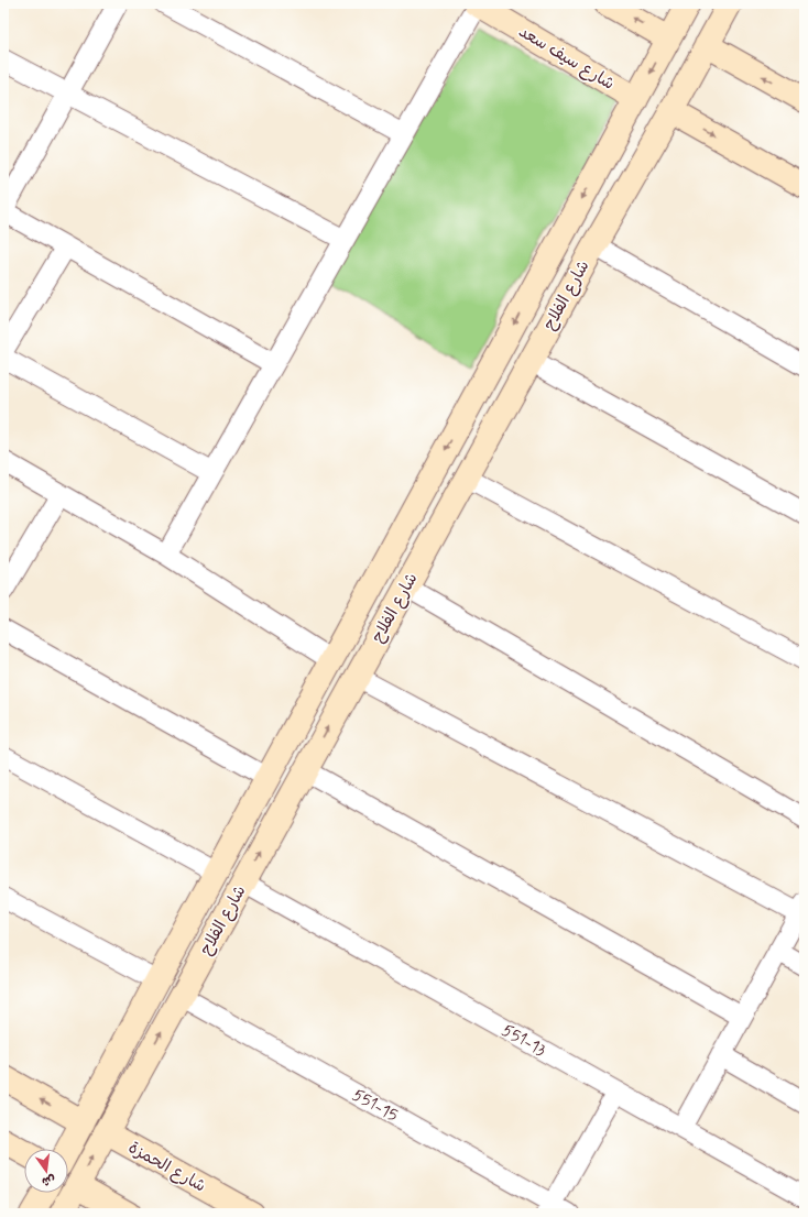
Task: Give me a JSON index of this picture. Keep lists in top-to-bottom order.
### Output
{
  "streets": {
    "main road": ["شارع سيف سعد", "شارع الفلاح", "شارع الحمزة"],
    "street": ["551-13", "551-15"]
  },
  "crossings": [
    ["شارع سيف سعد", "شارع الفلاح"],
    ["شارع الفلاح", "551-13"],
    ["شارع الفلاح", "551-15"],
    ["شارع الفلاح", "شارع الحمزة"]
  ],
  "north": "bottom"
}
